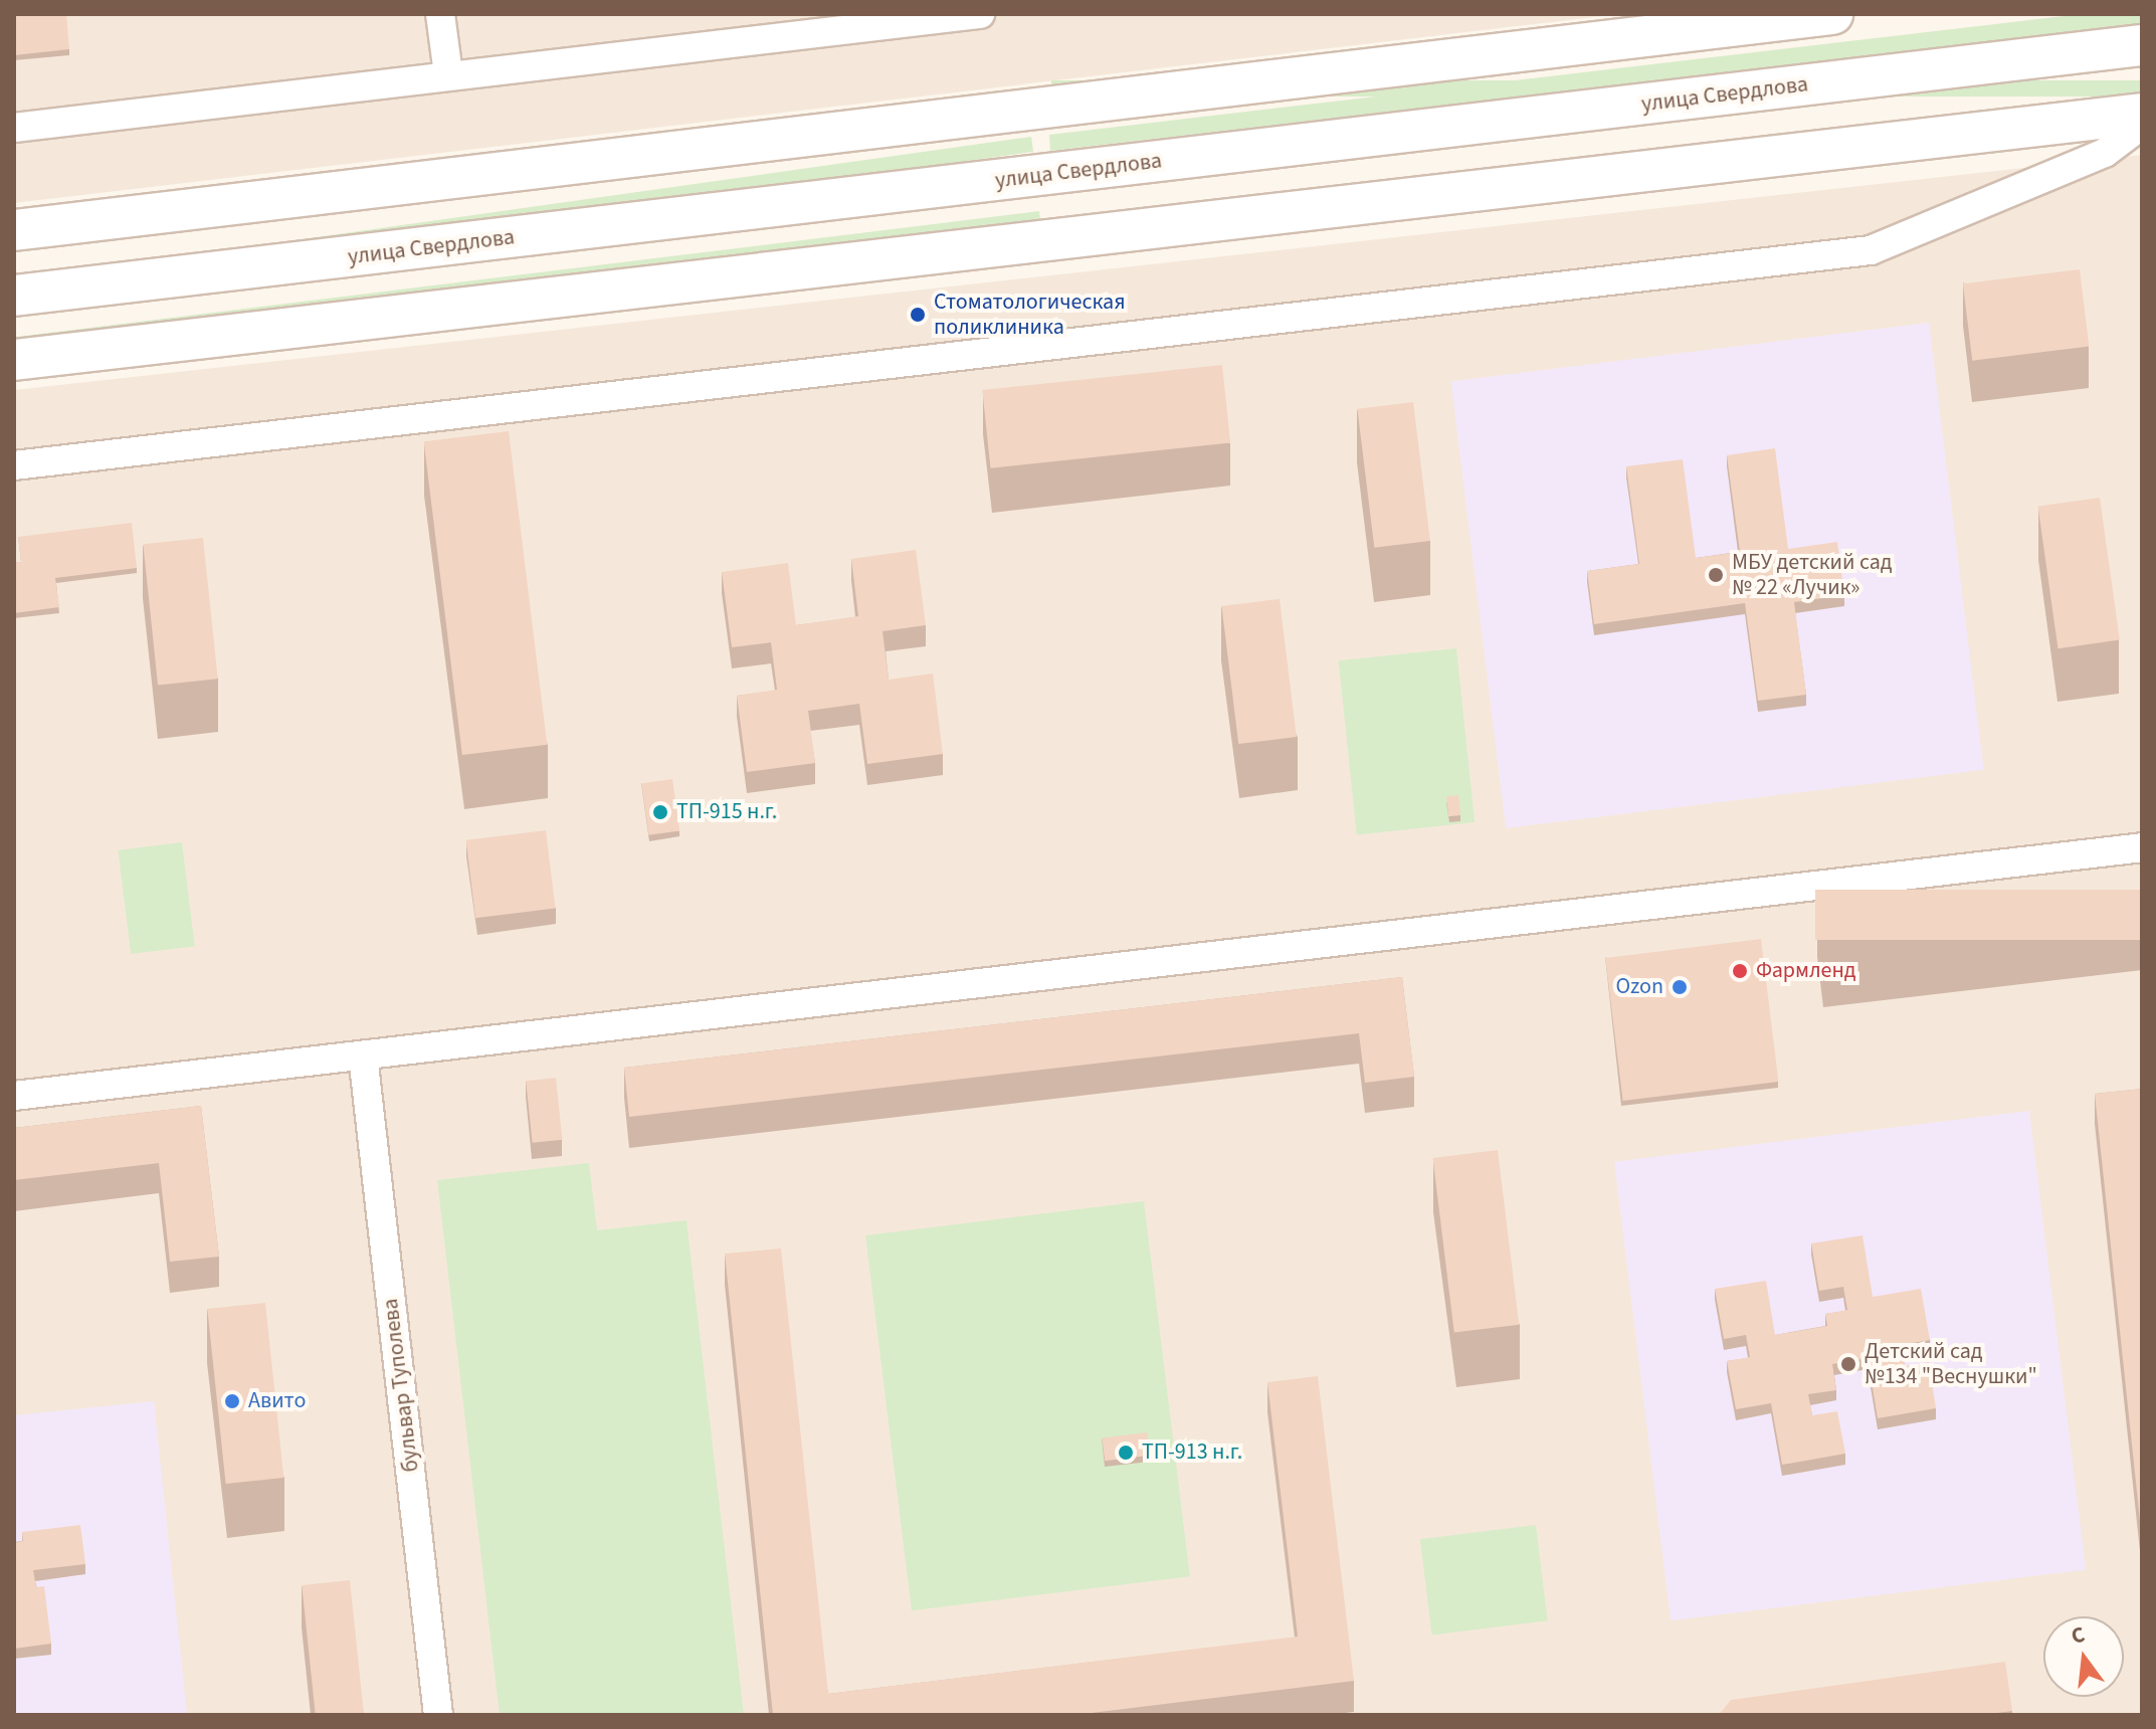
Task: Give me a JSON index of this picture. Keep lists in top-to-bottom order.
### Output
{
  "streets": {
    "main road": ["улица Свердлова"],
    "street": ["бульвар Туполева"]
  },
  "places": [
    "Стоматологическая поликлиника",
    "МБУ детский сад № 22 «Лучик»",
    "ТП-915 н.г.",
    "Фармленд",
    "Ozon",
    "Детский сад №134 \"Веснушки\"",
    "Авито",
    "ТП-913 н.г."
  ],
  "north": "top"
}
